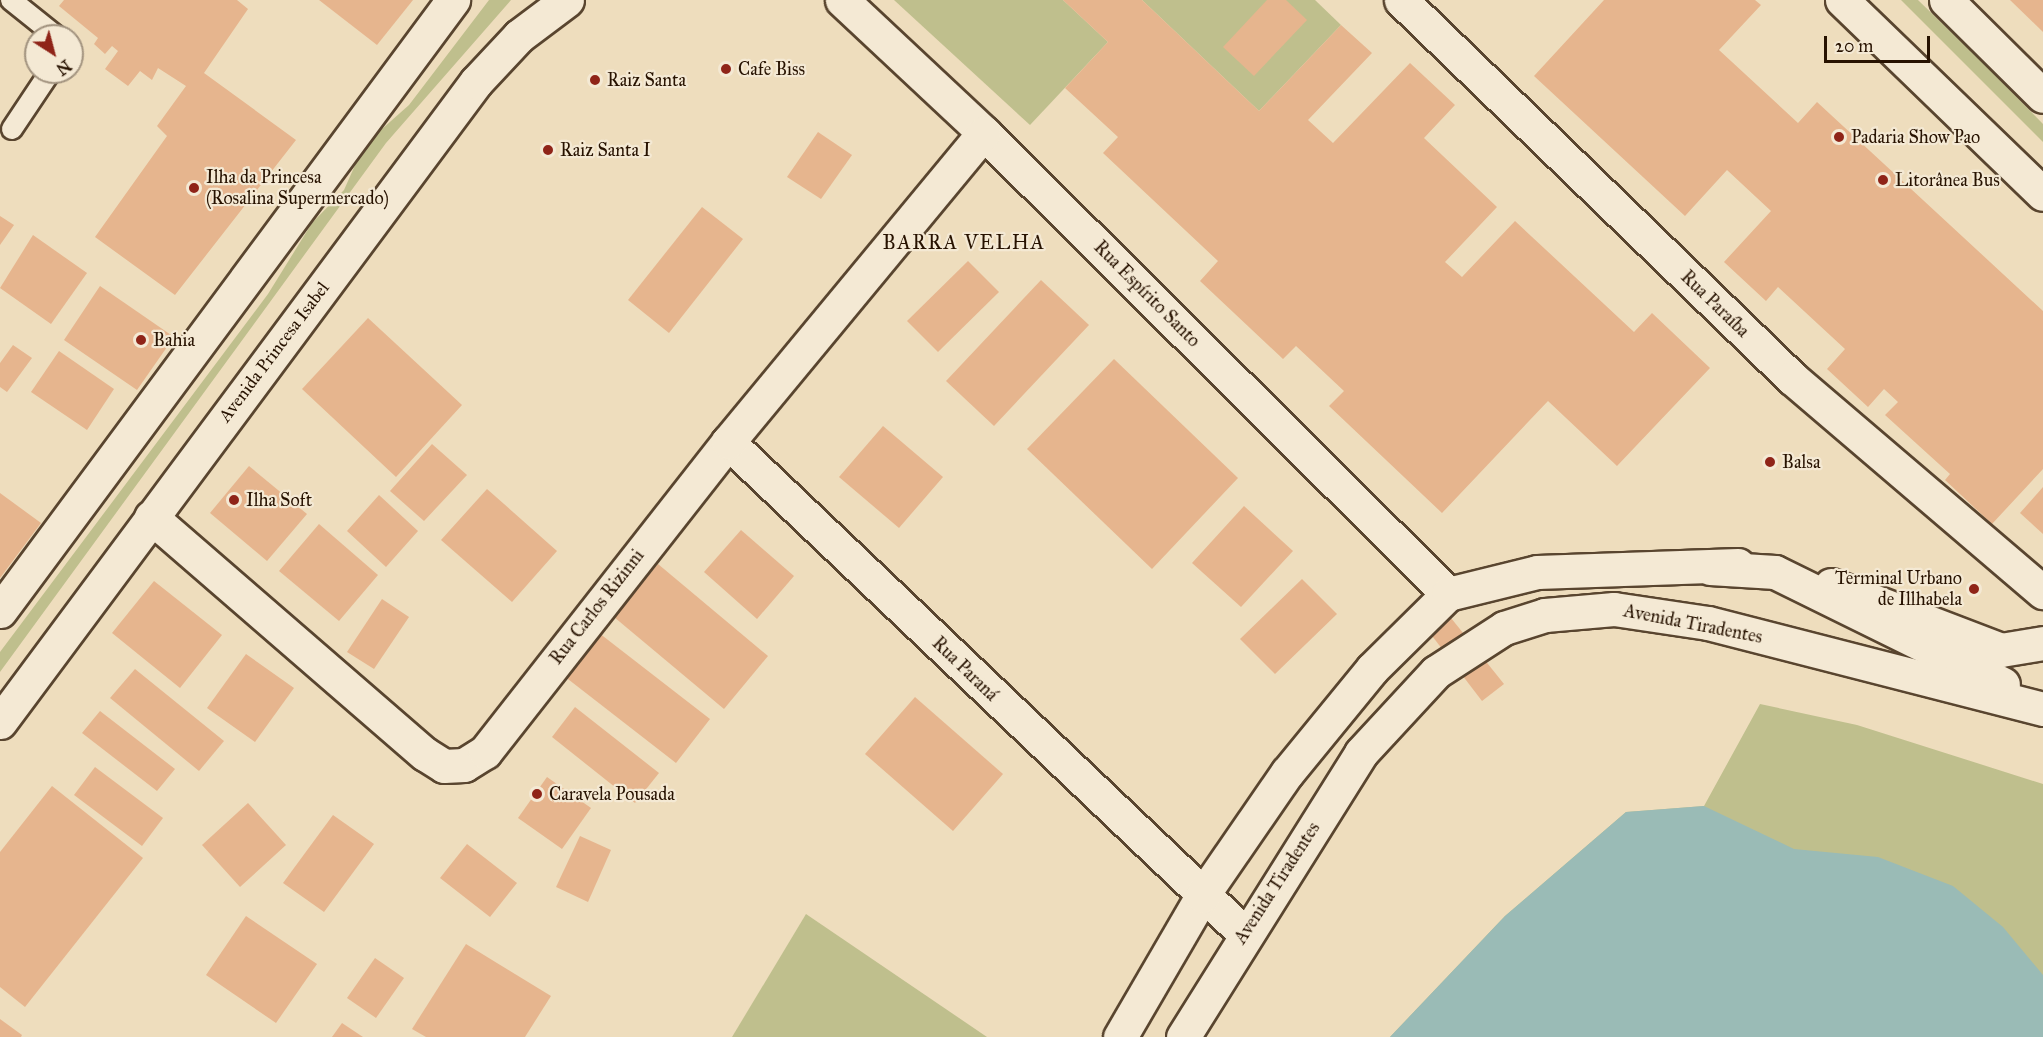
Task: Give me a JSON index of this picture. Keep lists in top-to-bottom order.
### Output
{
  "streets": {
    "street": [
      "Rua Espírito Santo",
      "Rua Paraíba",
      "Avenida Princesa Isabel",
      "Rua Carlos Rizinni",
      "Avenida Tiradentes",
      "Rua Paraná"
    ]
  },
  "crossings": [
    ["Rua Espírito Santo", "Rua Carlos Rizinni"],
    ["Avenida Princesa Isabel", "Rua Carlos Rizinni"],
    ["Rua Carlos Rizinni", "Rua Paraná"],
    ["Avenida Tiradentes", "Rua Paraná"]
  ],
  "districts": ["BARRA VELHA"],
  "places": [
    "Cafe Biss",
    "Raiz Santa",
    "Padaria Show Pao",
    "Raiz Santa I",
    "Litorânea Bus",
    "Ilha da Princesa (Rosalina Supermercado)",
    "Bahia",
    "Balsa",
    "Ilha Soft",
    "Terminal Urbano de Illhabela",
    "Caravela Pousada"
  ],
  "scale_bar": "20 m",
  "north": "bottom right"
}
